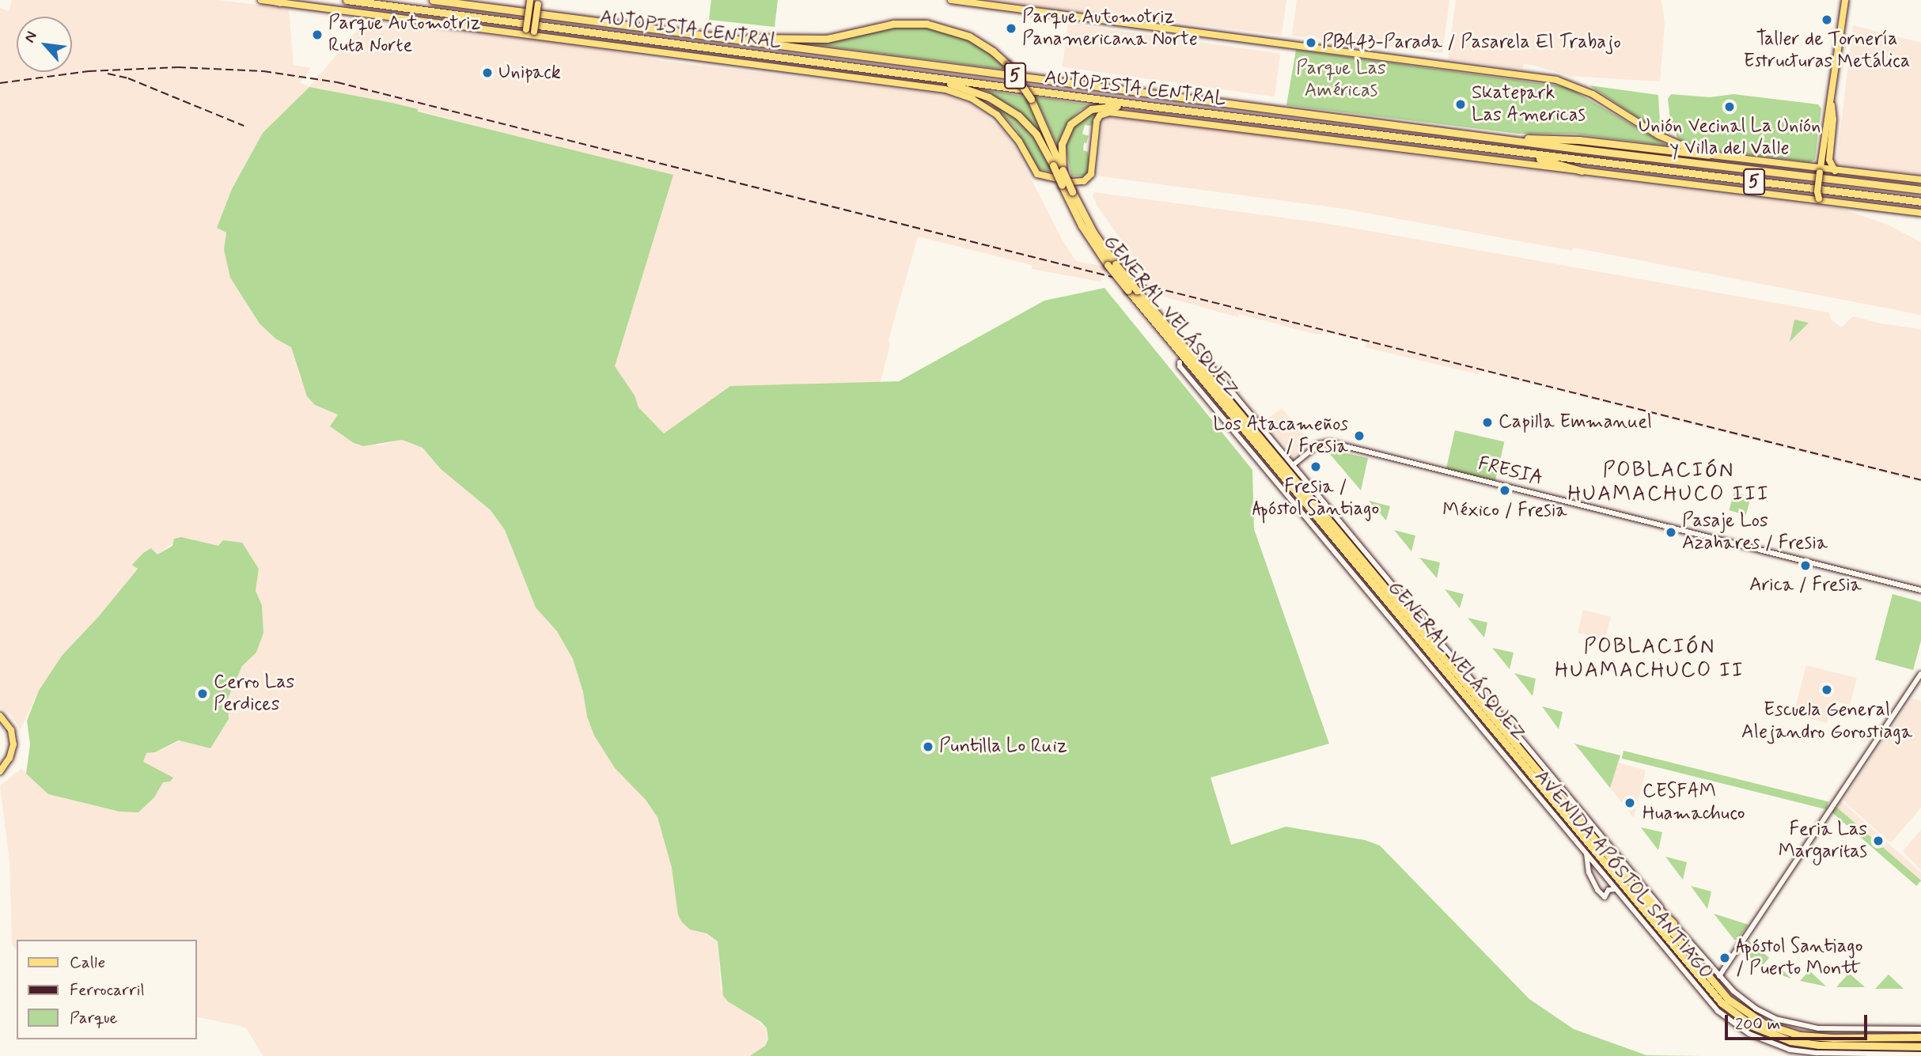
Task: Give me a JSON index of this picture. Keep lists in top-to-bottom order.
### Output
{
  "streets": {
    "highway": ["AUTOPISTA CENTRAL", "5", "GENERAL VELÁSQUEZ"],
    "street": ["FRESIA", "AVENIDA APÓSTOL SANTIAGO"]
  },
  "crossings": [
    ["AUTOPISTA CENTRAL", "GENERAL VELÁSQUEZ"],
    ["FRESIA", "AVENIDA APÓSTOL SANTIAGO"]
  ],
  "districts": ["POBLACIÓN HUAMACHUCO III", "POBLACIÓN HUAMACHUCO II"],
  "parks": ["Parque Las Américas"],
  "places": [
    "Taller de Tornería Estructuras Metálica",
    "Parque Automotriz Panamericana Norte",
    "Parque Automotriz Ruta Norte",
    "PB443-Parada / Pasarela El Trabajo",
    "Unipack",
    "Skatepark Las Americas",
    "Unión Vecinal La Unión y Villa del Valle",
    "Capilla Emmanuel",
    "Los Atacameños / Fresia",
    "Fresia / Apóstol Santiago",
    "México / Fresia",
    "Pasaje Los Azahares / Fresia",
    "Arica / Fresia",
    "Escuela General Alejandro Gorostiaga",
    "Cerro Las Perdices",
    "Puntilla Lo Ruiz",
    "CESFAM Huamachuco",
    "Feria Las Margaritas",
    "Apóstol Santiago / Puerto Montt"
  ],
  "legend": ["Calle", "Ferrocarril", "Parque"],
  "scale_bar": "200 m",
  "north": "top left"
}
